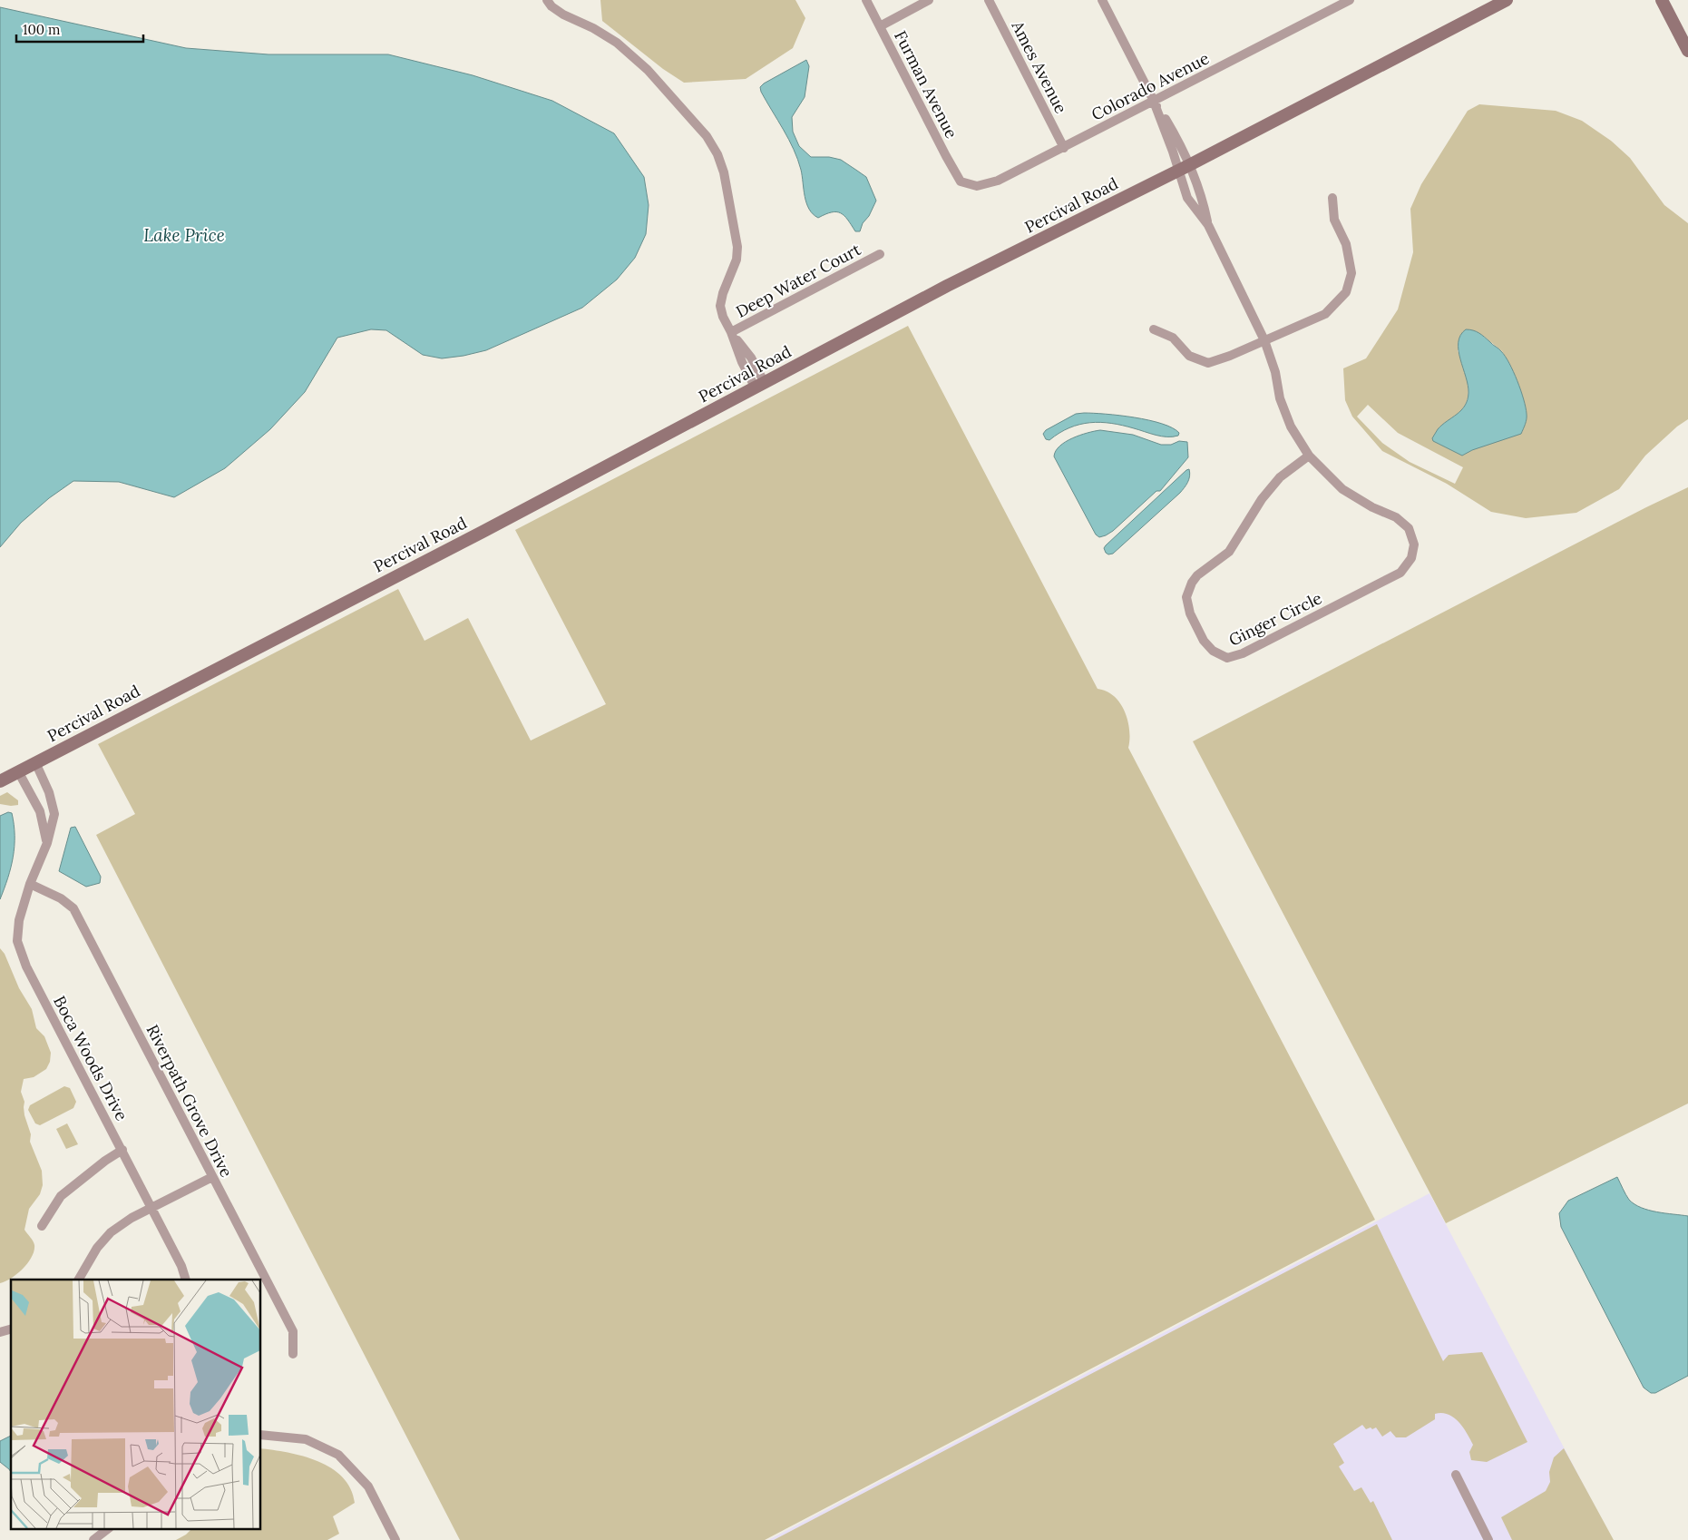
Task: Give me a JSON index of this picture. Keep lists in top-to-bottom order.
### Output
{
  "streets": {
    "street": [
      "Ames Avenue",
      "Furman Avenue",
      "Colorado Avenue",
      "Percival Road",
      "Deep Water Court",
      "Ginger Circle",
      "Boca Woods Drive",
      "Riverpath Grove Drive"
    ]
  },
  "crossings": [
    ["Ames Avenue", "Colorado Avenue"],
    ["Furman Avenue", "Colorado Avenue"],
    ["Percival Road", "Boca Woods Drive"],
    ["Boca Woods Drive", "Riverpath Grove Drive"]
  ],
  "water": ["Lake Price"],
  "scale_bar": "100 m"
}
